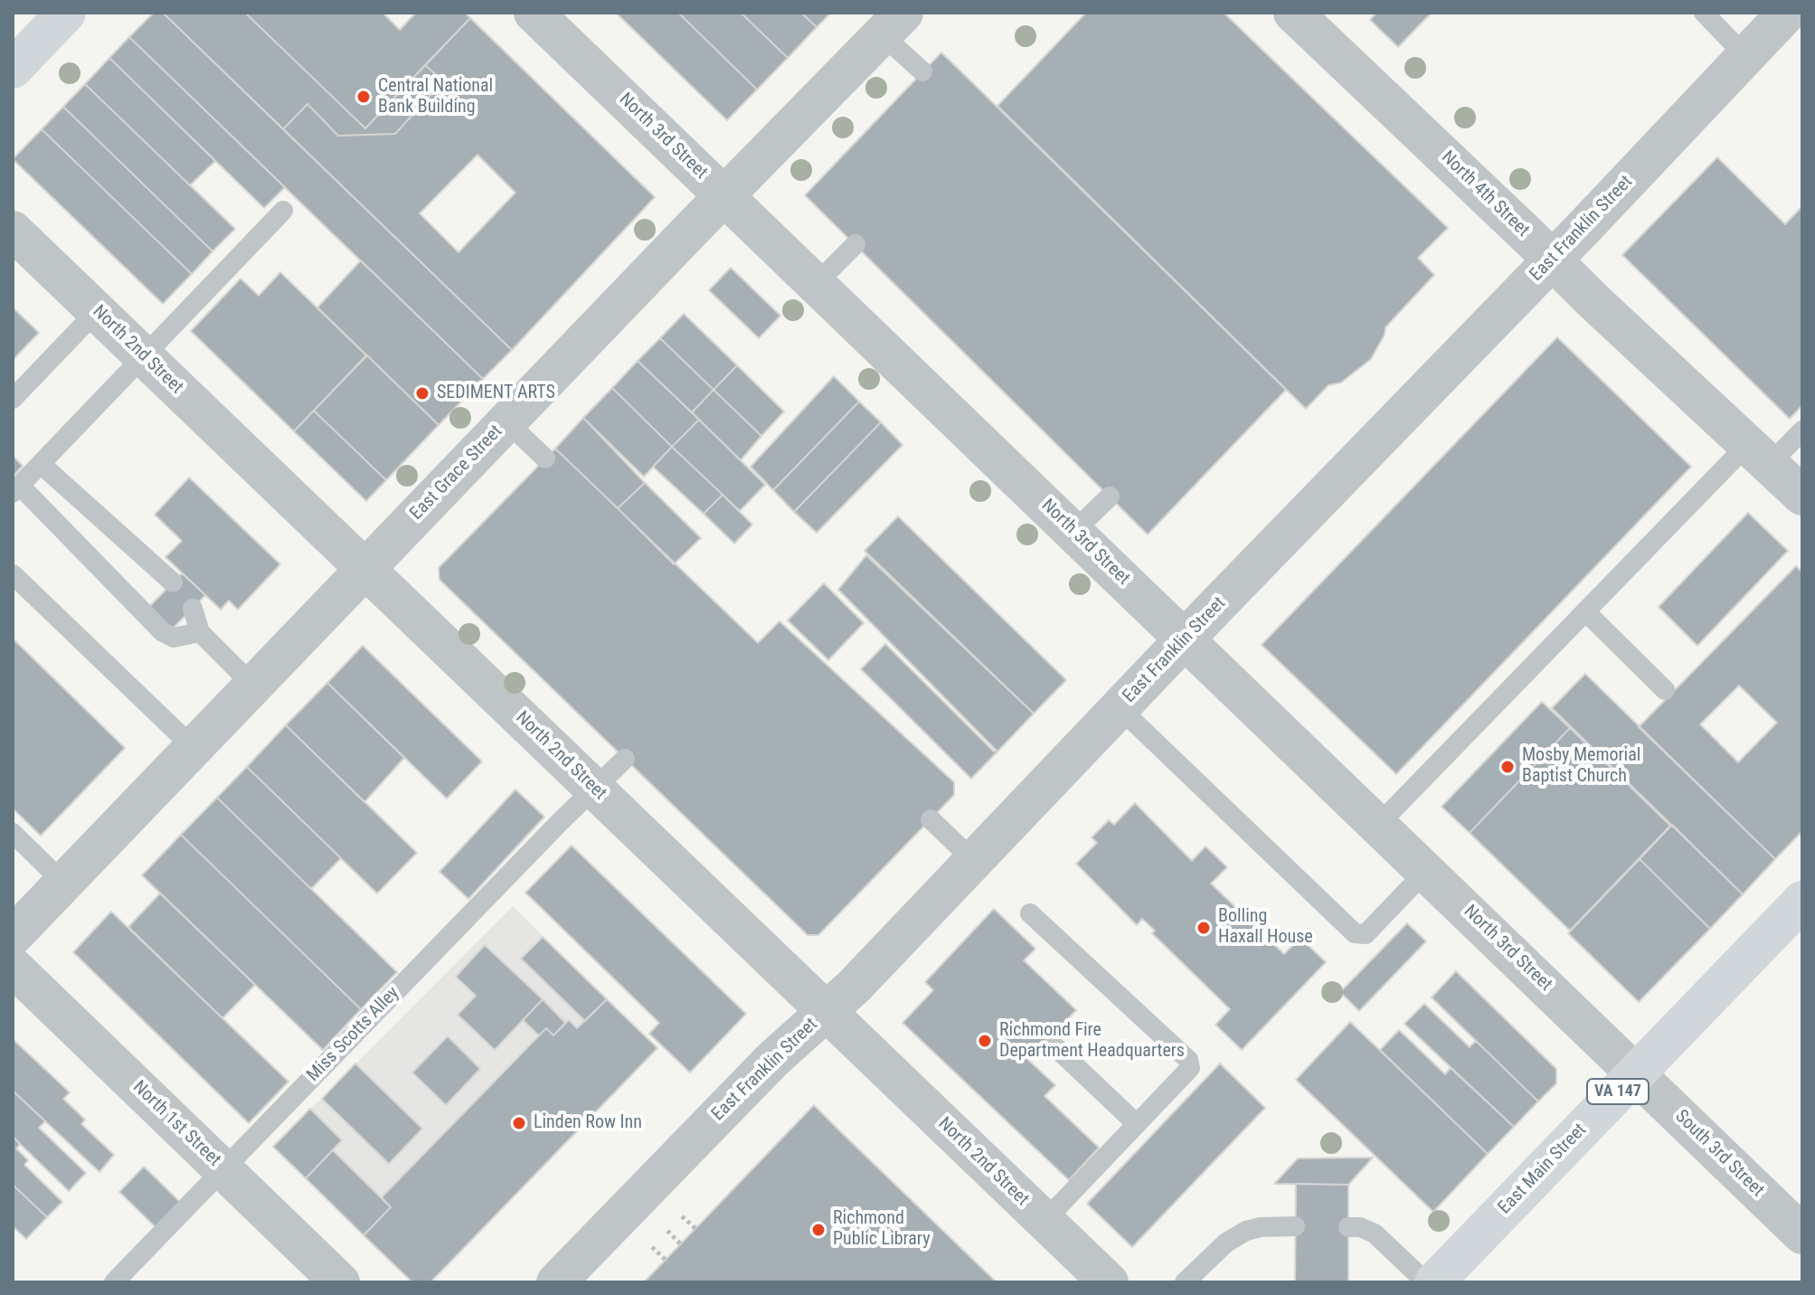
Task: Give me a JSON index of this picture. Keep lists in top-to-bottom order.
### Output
{
  "streets": {
    "main road": ["VA 147", "East Main Street"],
    "street": [
      "North 3rd Street",
      "North 4th Street",
      "East Franklin Street",
      "North 2nd Street",
      "East Grace Street",
      "North 1st Street",
      "South 3rd Street"
    ],
    "lane": ["Miss Scotts Alley"]
  },
  "crossings": [
    ["North 3rd Street", "East Franklin Street"],
    ["North 3rd Street", "East Grace Street"],
    ["North 3rd Street", "South 3rd Street"],
    ["North 3rd Street", "East Main Street"],
    ["North 4th Street", "East Franklin Street"],
    ["East Franklin Street", "North 2nd Street"],
    ["North 2nd Street", "East Grace Street"],
    ["North 2nd Street", "Miss Scotts Alley"],
    ["Miss Scotts Alley", "North 1st Street"],
    ["South 3rd Street", "East Main Street"]
  ],
  "places": [
    "Central National Bank Building",
    "SEDIMENT ARTS",
    "Mosby Memorial Baptist Church",
    "Bolling Haxall House",
    "Richmond Fire Department Headquarters",
    "Linden Row Inn",
    "Richmond Public Library"
  ]
}
